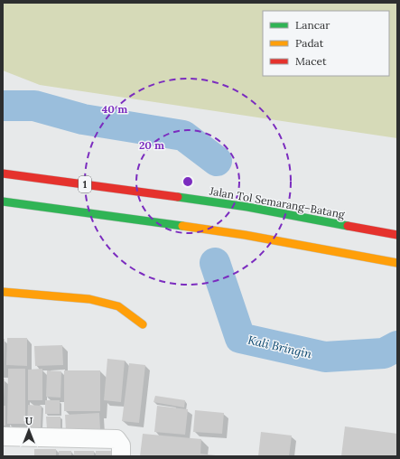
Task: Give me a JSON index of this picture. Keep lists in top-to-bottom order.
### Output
{
  "streets": {
    "main road": ["1", "Jalan Tol Semarang–Batang"]
  },
  "water": ["Kali Bringin"],
  "legend": ["Lancar", "Padat", "Macet"],
  "north": "top",
  "rings": ["40 m", "20 m"]
}
